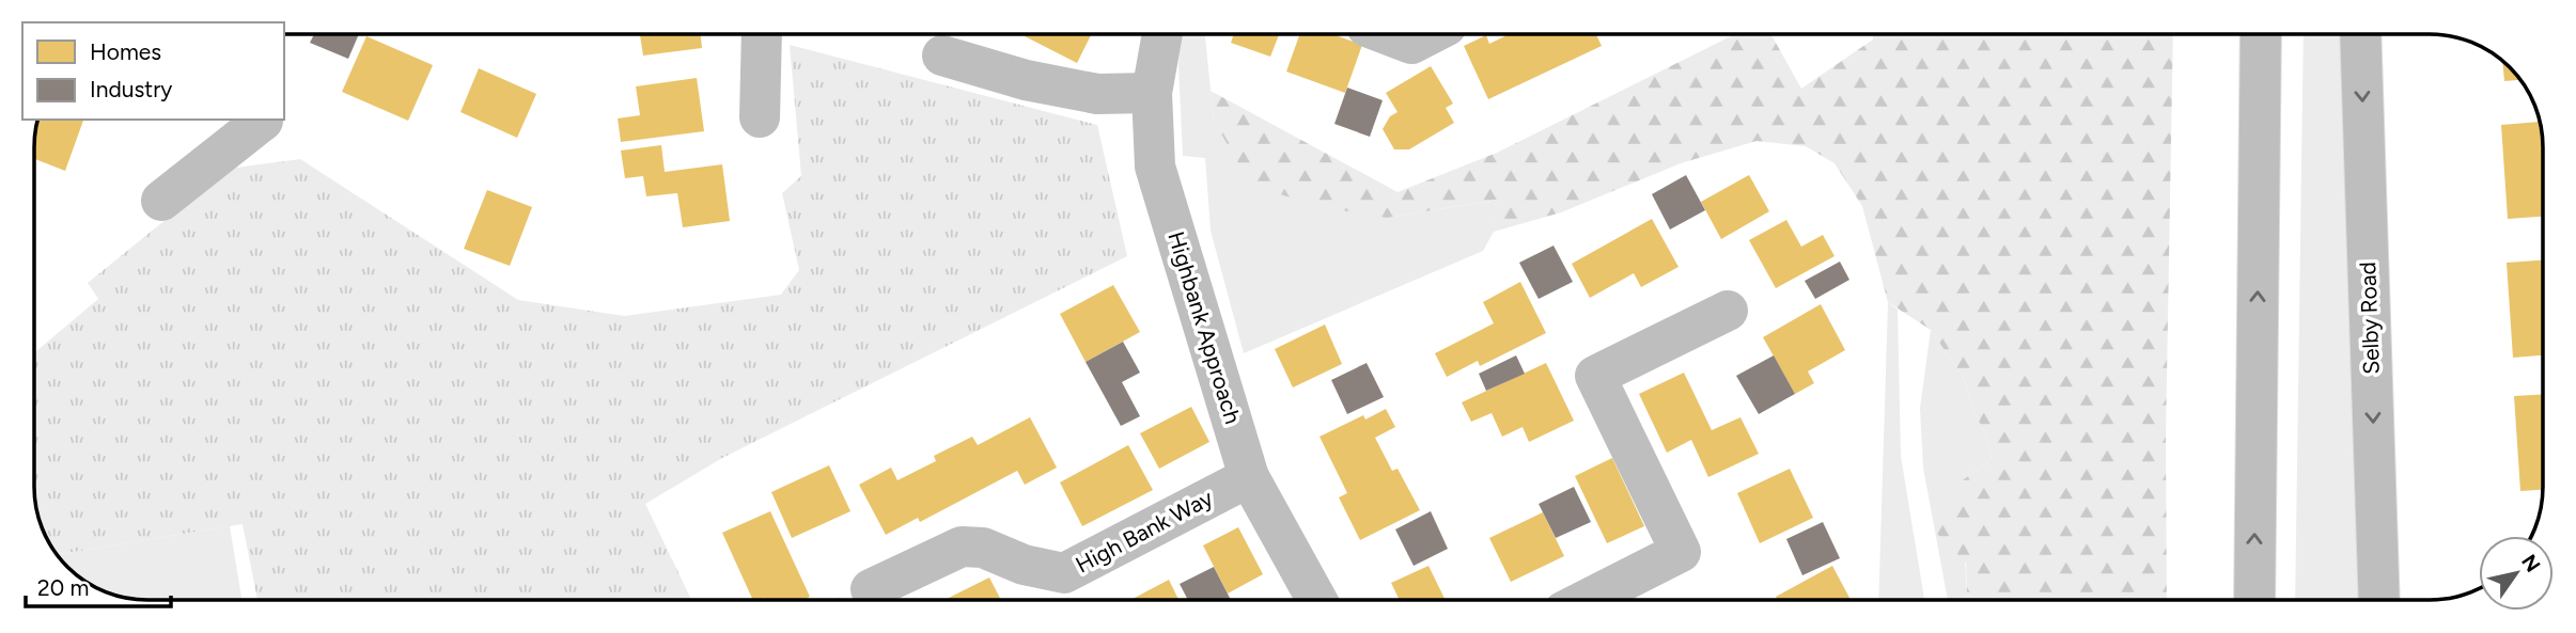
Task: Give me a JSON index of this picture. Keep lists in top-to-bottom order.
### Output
{
  "streets": {
    "street": ["Selby Road", "Highbank Approach", "High Bank Way"]
  },
  "crossings": [
    ["Highbank Approach", "High Bank Way"]
  ],
  "legend": ["Homes", "Industry"],
  "scale_bar": "20 m",
  "north": "top right"
}
